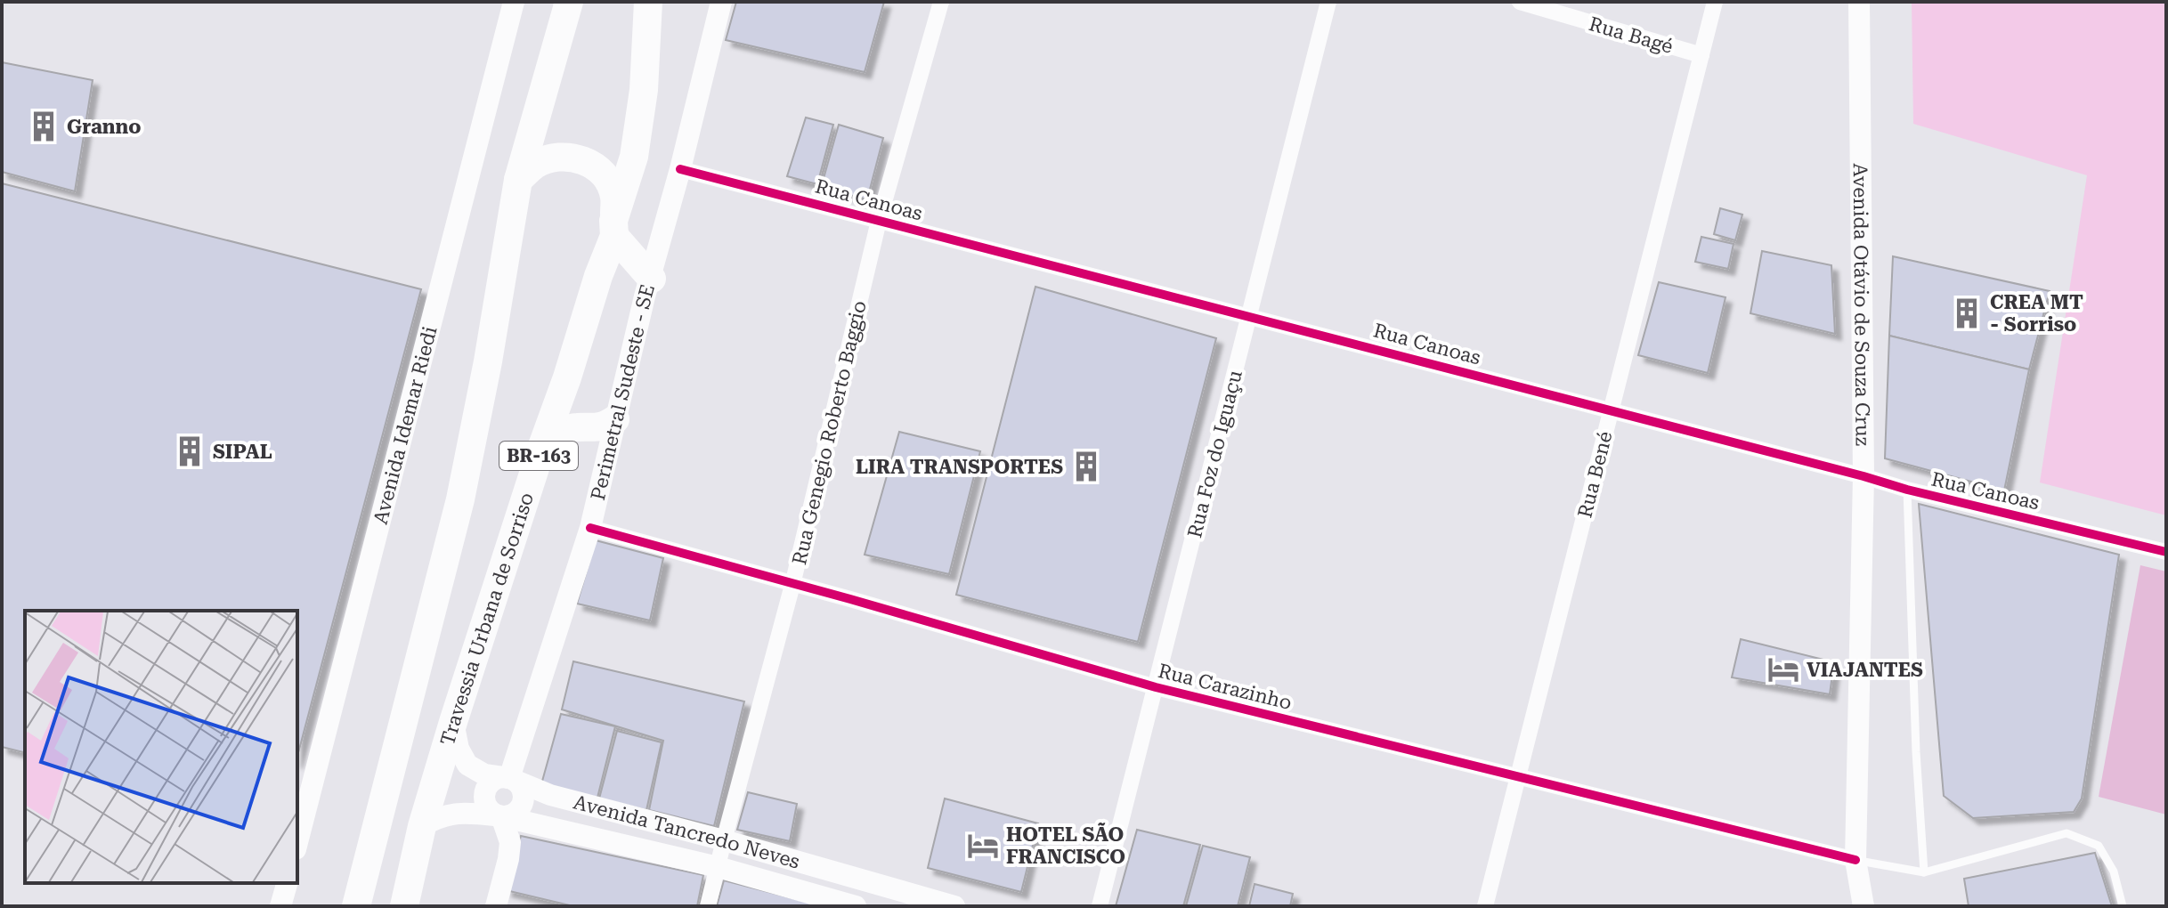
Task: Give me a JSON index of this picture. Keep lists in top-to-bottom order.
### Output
{
  "streets": {
    "highway": ["BR-163", "Travessia Urbana de Sorriso"],
    "street": [
      "Rua Bagé",
      "Rua Canoas",
      "Avenida Otávio de Souza Cruz",
      "Perimetral Sudeste - SE",
      "Avenida Idemar Riedi",
      "Rua Genegio Roberto Baggio",
      "Rua Foz do Iguaçu",
      "Rua Bené",
      "Rua Carazinho",
      "Avenida Tancredo Neves"
    ]
  },
  "crossings": [
    ["Rua Bagé", "Rua Bené"],
    ["Rua Canoas", "Avenida Otávio de Souza Cruz"],
    ["Rua Canoas", "Perimetral Sudeste - SE"],
    ["Rua Canoas", "Rua Genegio Roberto Baggio"],
    ["Rua Canoas", "Rua Foz do Iguaçu"],
    ["Rua Canoas", "Rua Bené"],
    ["Avenida Otávio de Souza Cruz", "Rua Carazinho"],
    ["Perimetral Sudeste - SE", "Rua Carazinho"],
    ["Perimetral Sudeste - SE", "Avenida Tancredo Neves"],
    ["Rua Genegio Roberto Baggio", "Rua Carazinho"],
    ["Rua Genegio Roberto Baggio", "Avenida Tancredo Neves"],
    ["Rua Foz do Iguaçu", "Rua Carazinho"],
    ["Rua Bené", "Rua Carazinho"],
    ["Travessia Urbana de Sorriso", "Avenida Tancredo Neves"]
  ],
  "places": {
    "building": [
      "Granno",
      "CREA MT - Sorriso",
      "SIPAL",
      "LIRA TRANSPORTES"
    ],
    "hotel": ["VIAJANTES", "HOTEL SÃO FRANCISCO"]
  }
}
